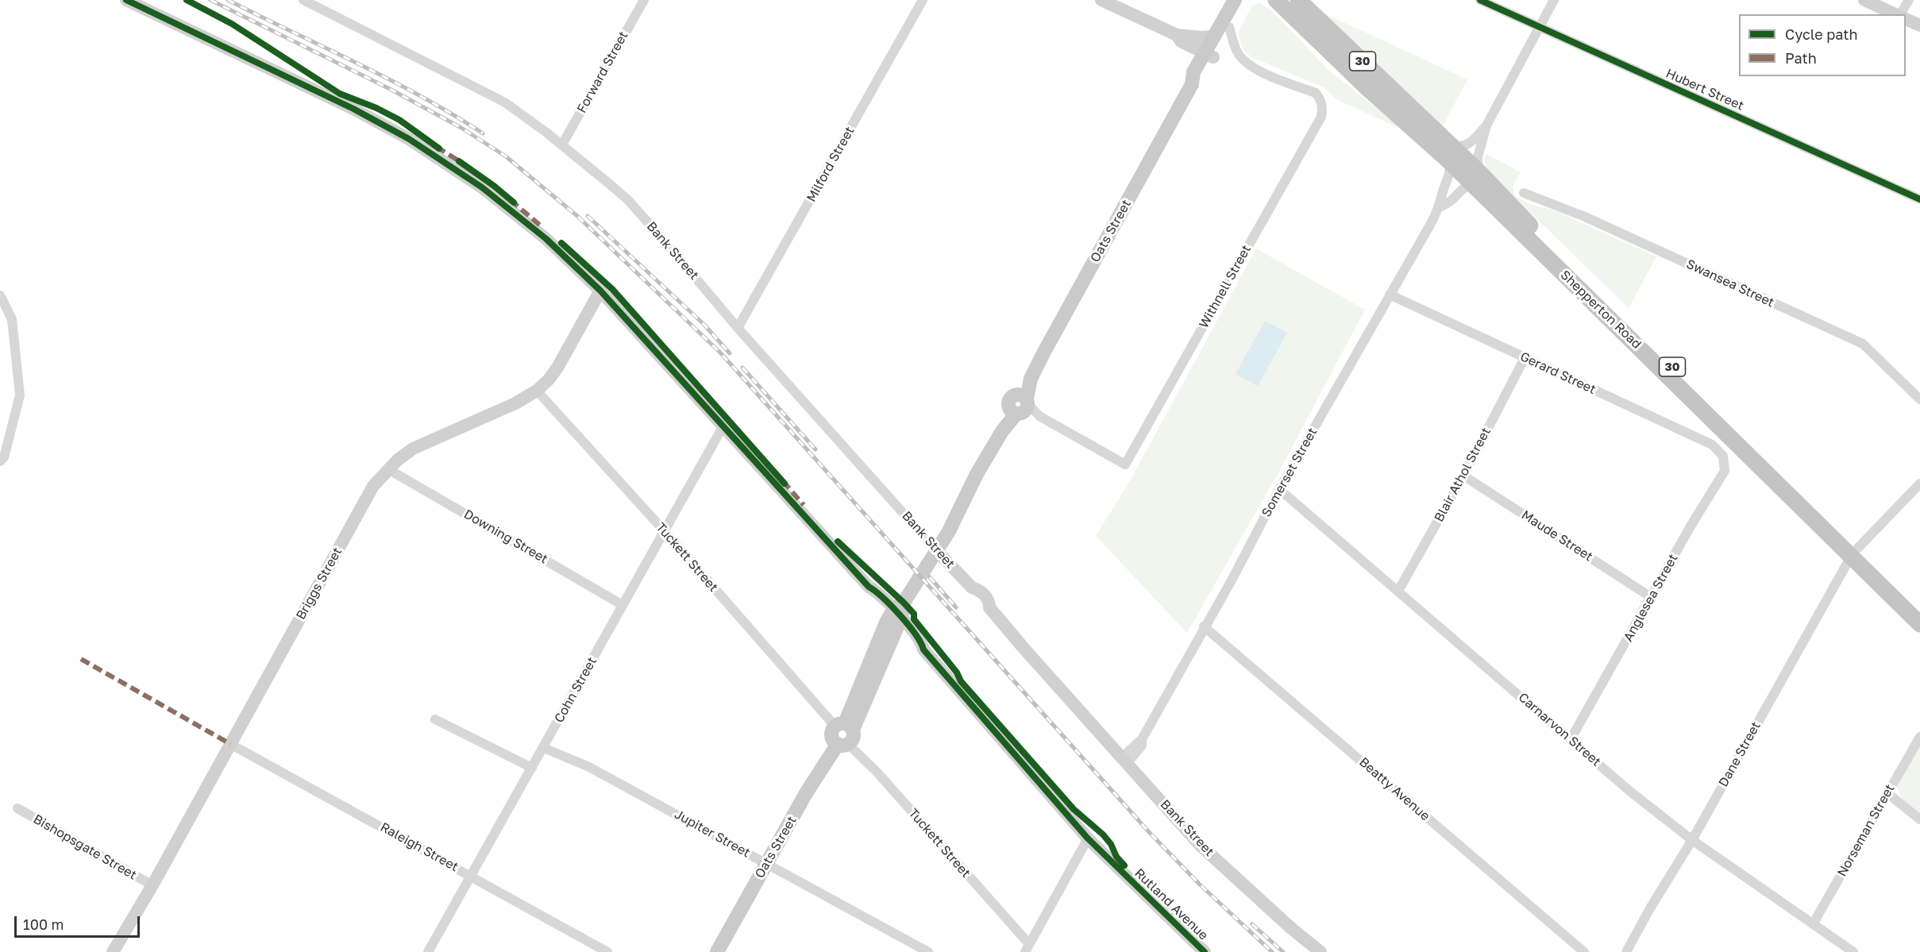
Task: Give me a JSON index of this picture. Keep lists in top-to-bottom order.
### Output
{
  "streets": {
    "highway": ["30", "Shepperton Road"],
    "main road": ["Oats Street"],
    "street": [
      "Forward Street",
      "Hubert Street",
      "Milford Street",
      "Bank Street",
      "Swansea Street",
      "Withnell Street",
      "Gerard Street",
      "Somerset Street",
      "Blair Athol Street",
      "Maude Street",
      "Downing Street",
      "Tuckett Street",
      "Briggs Street",
      "Anglesea Street",
      "Cohn Street",
      "Carnarvon Street",
      "Dane Street",
      "Beatty Avenue",
      "Norseman Street",
      "Jupiter Street",
      "Bishopsgate Street",
      "Raleigh Street",
      "Rutland Avenue"
    ]
  },
  "crossings": [
    ["Forward Street", "Bank Street"],
    ["Milford Street", "Bank Street"],
    ["Oats Street", "Bank Street"],
    ["Oats Street", "Withnell Street"],
    ["Oats Street", "Tuckett Street"],
    ["Oats Street", "Jupiter Street"],
    ["Oats Street", "Rutland Avenue"],
    ["Bank Street", "Somerset Street"],
    ["Shepperton Road", "Somerset Street"],
    ["Shepperton Road", "Dane Street"],
    ["Gerard Street", "Somerset Street"],
    ["Gerard Street", "Blair Athol Street"],
    ["Gerard Street", "Anglesea Street"],
    ["Somerset Street", "Carnarvon Street"],
    ["Somerset Street", "Beatty Avenue"],
    ["Blair Athol Street", "Maude Street"],
    ["Blair Athol Street", "Carnarvon Street"],
    ["Maude Street", "Anglesea Street"],
    ["Downing Street", "Briggs Street"],
    ["Downing Street", "Cohn Street"],
    ["Tuckett Street", "Briggs Street"],
    ["Tuckett Street", "Cohn Street"],
    ["Briggs Street", "Bishopsgate Street"],
    ["Briggs Street", "Raleigh Street"],
    ["Briggs Street", "Rutland Avenue"],
    ["Anglesea Street", "Carnarvon Street"],
    ["Cohn Street", "Jupiter Street"],
    ["Cohn Street", "Raleigh Street"],
    ["Cohn Street", "Rutland Avenue"],
    ["Carnarvon Street", "Dane Street"],
    ["Carnarvon Street", "Norseman Street"]
  ],
  "legend": ["Cycle path", "Path"],
  "scale_bar": "100 m"
}
